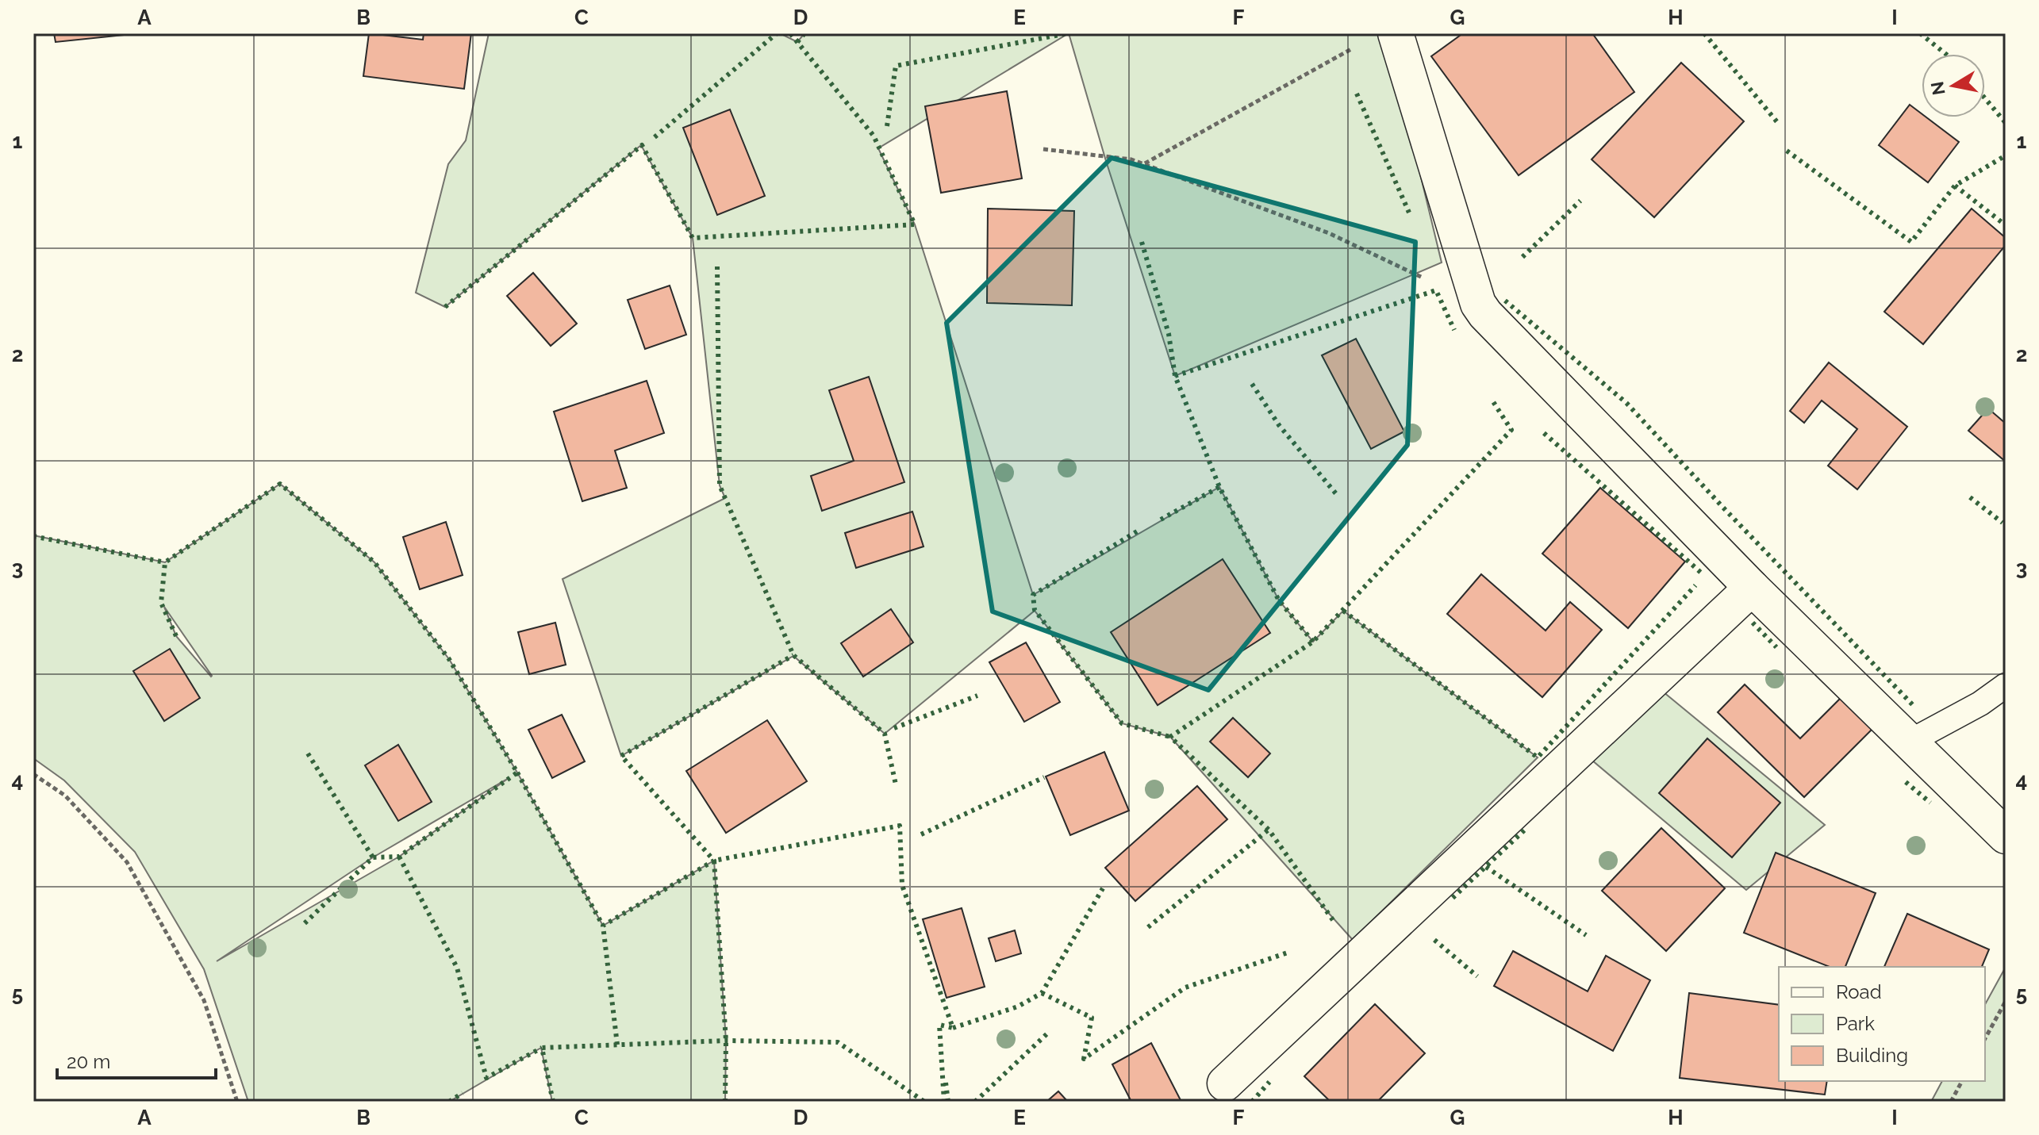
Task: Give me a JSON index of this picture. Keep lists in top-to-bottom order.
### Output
{
  "legend": ["Road", "Park", "Building"],
  "scale_bar": "20 m",
  "north": "left",
  "grid": {
    "columns": [
      "A",
      "B",
      "C",
      "D",
      "E",
      "F",
      "G",
      "H",
      "I"
    ],
    "rows": [
      "1",
      "2",
      "3",
      "4",
      "5"
    ]
  }
}
